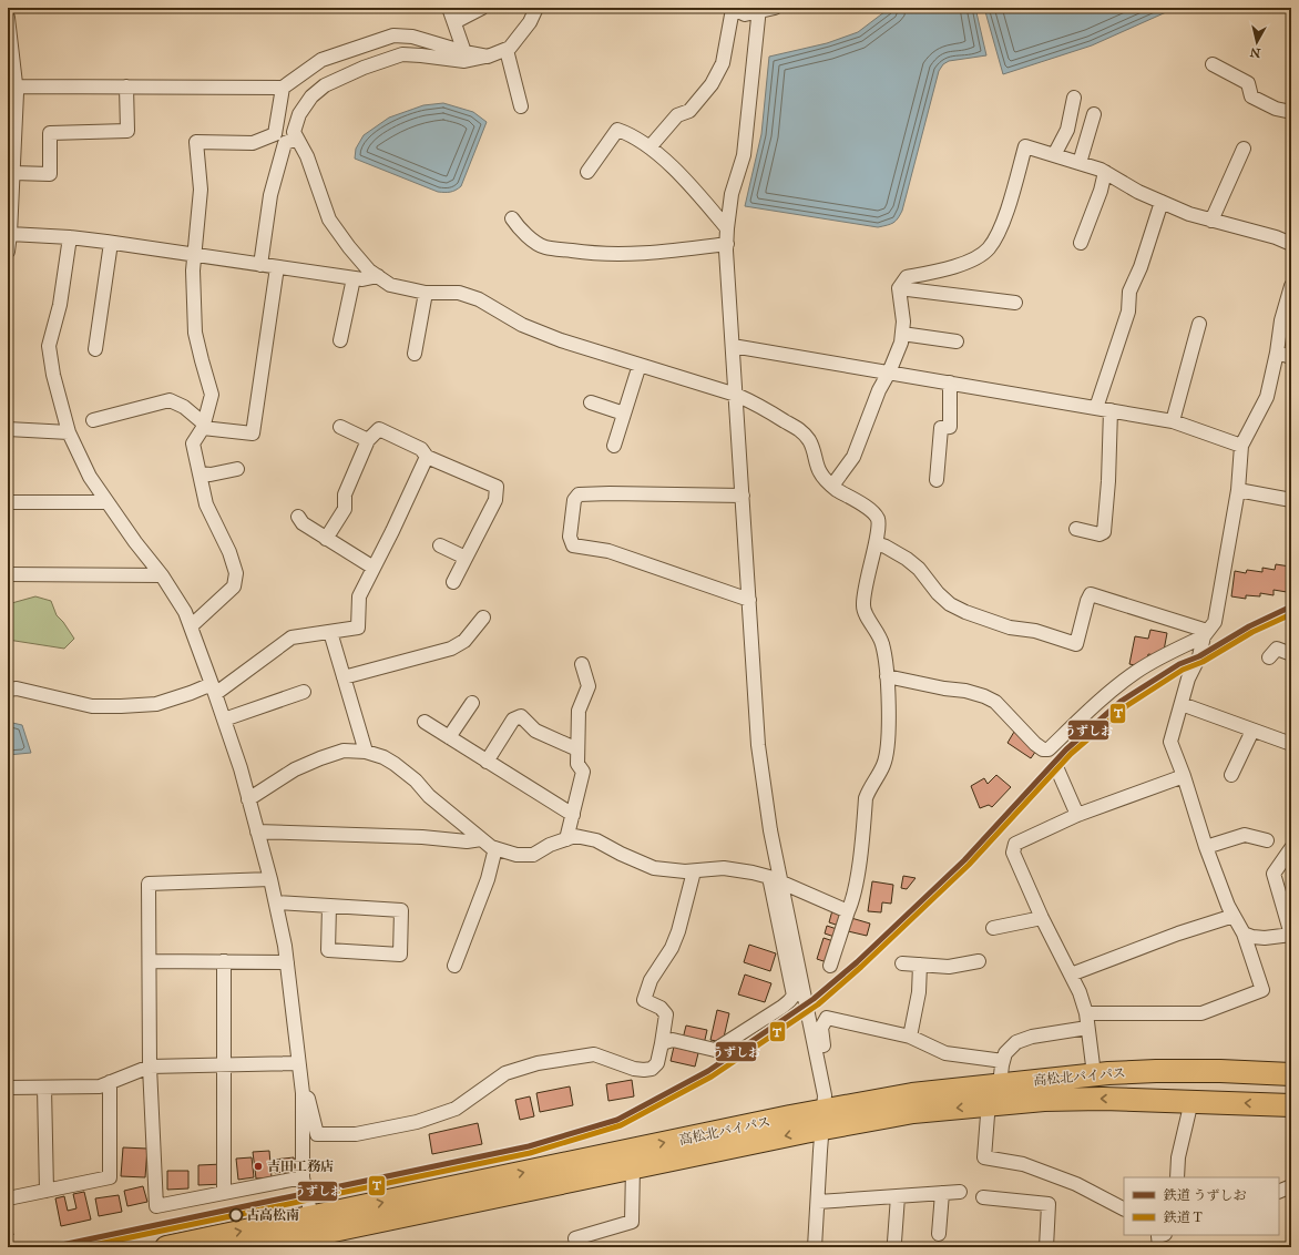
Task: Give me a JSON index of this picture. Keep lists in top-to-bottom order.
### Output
{
  "streets": {
    "highway": ["高松北バイパス"]
  },
  "places": ["吉田工務店", "古高松南"],
  "lines": ["rail line うずしお", "rail line T"],
  "legend": ["鉄道 うずしお", "鉄道 T"],
  "north": "bottom"
}
